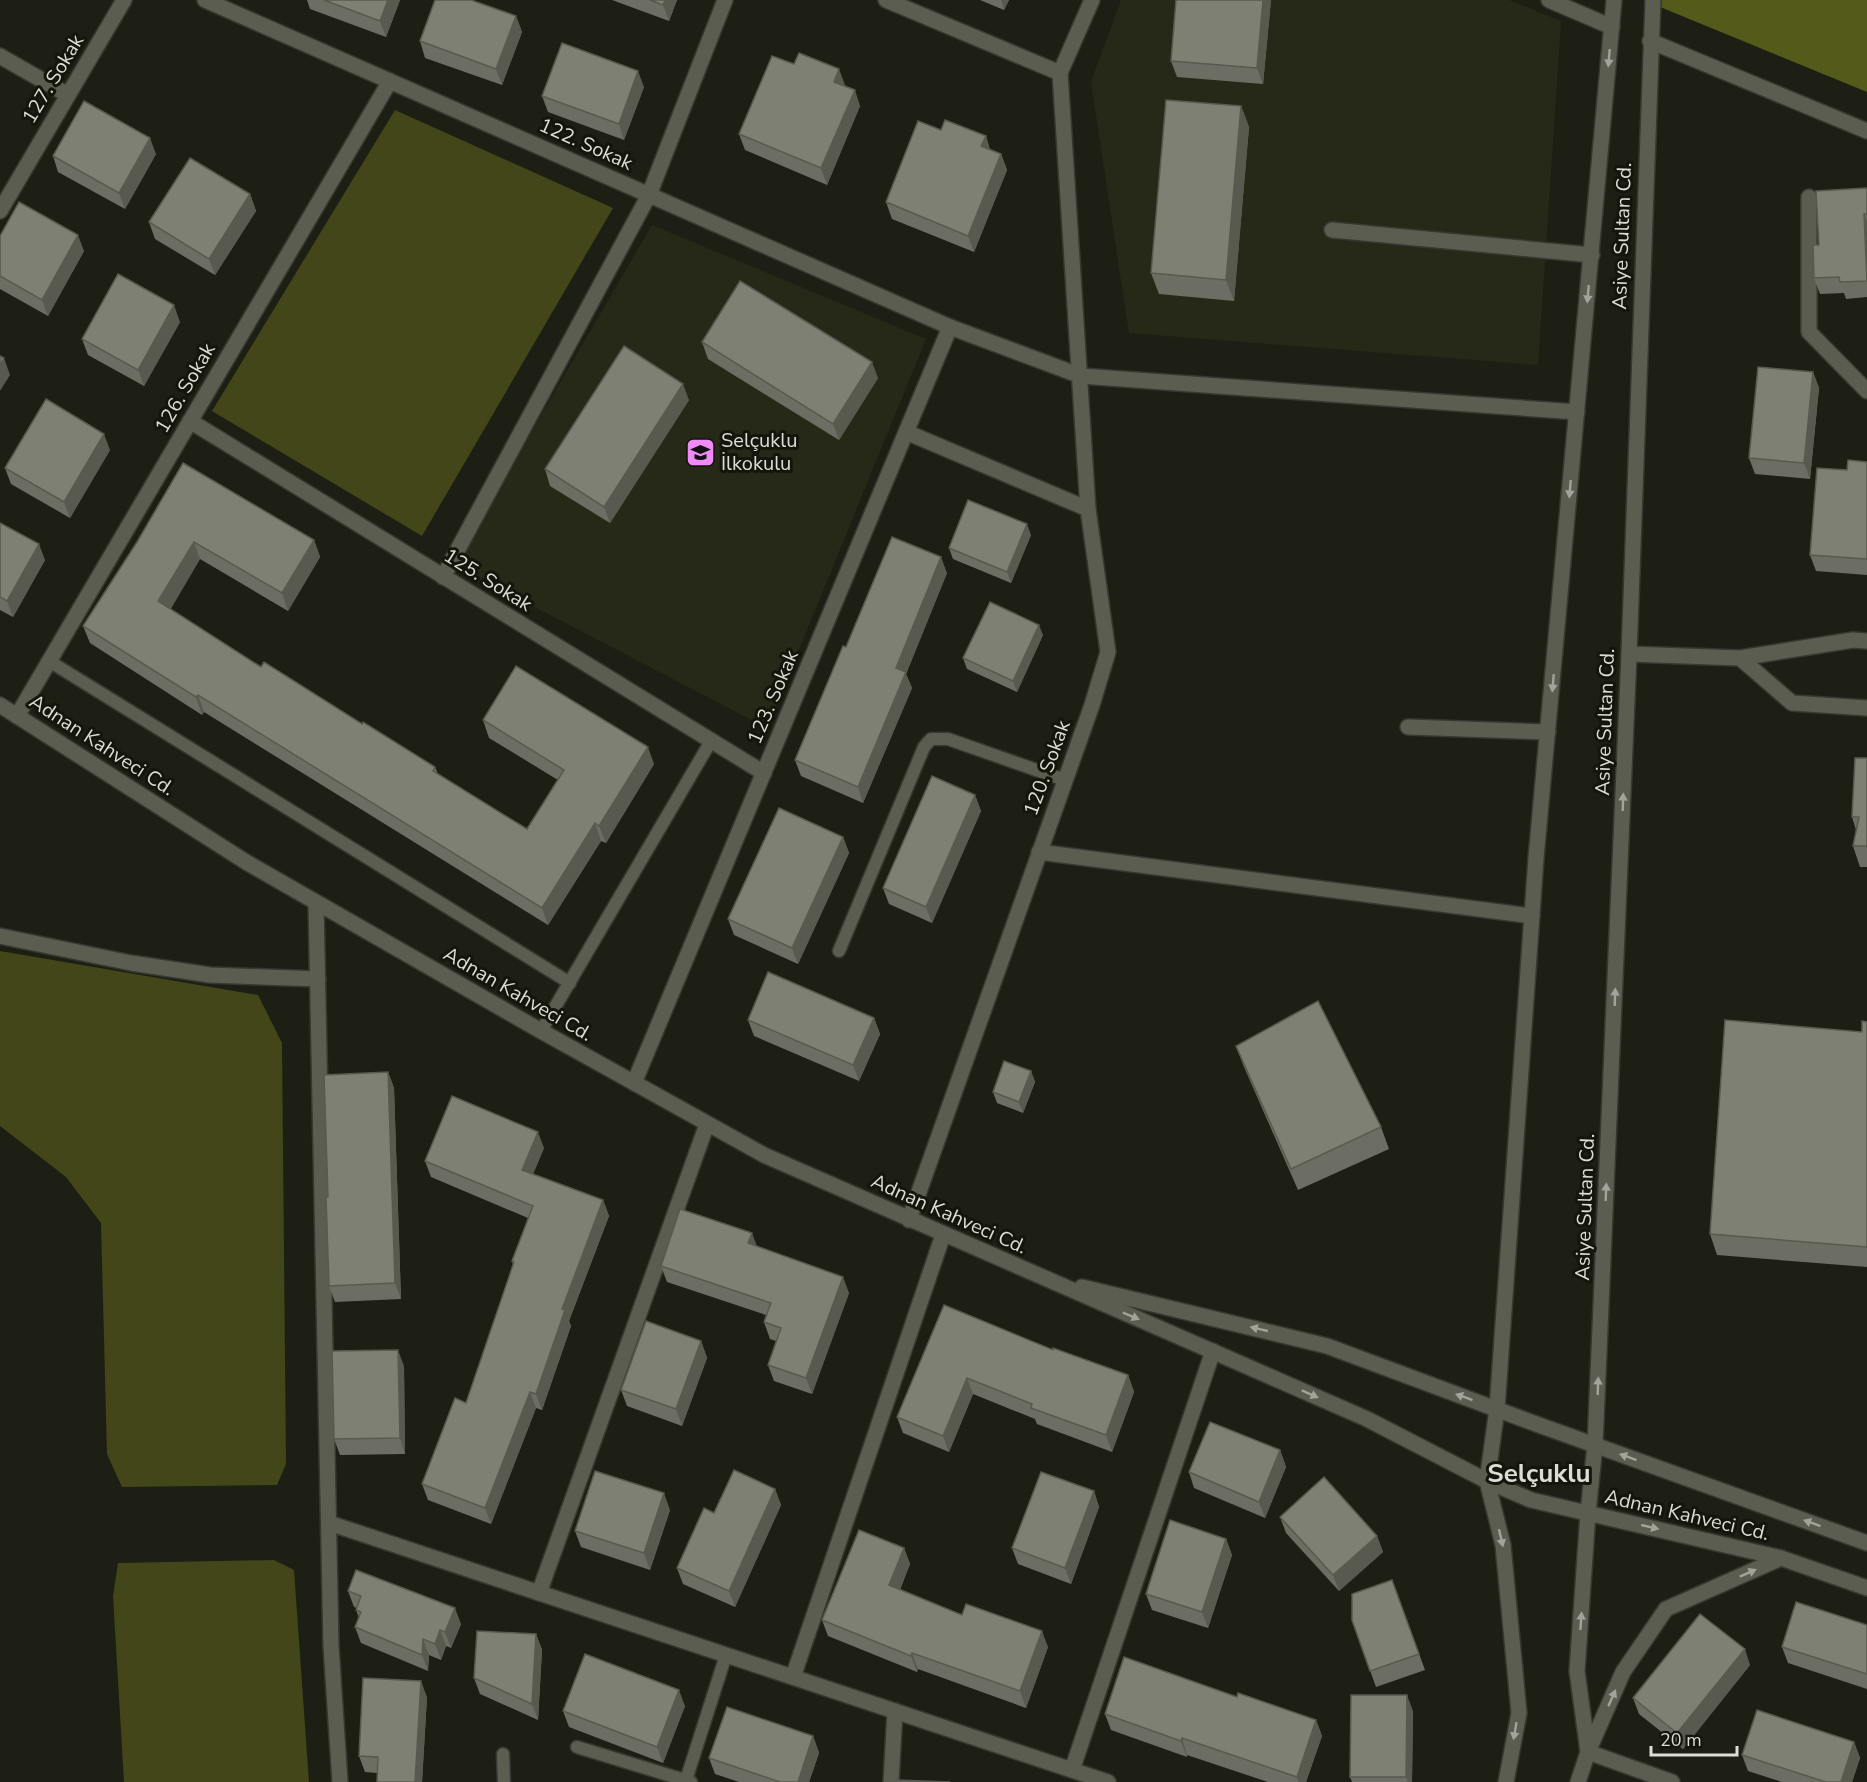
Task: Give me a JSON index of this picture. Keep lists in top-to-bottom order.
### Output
{
  "streets": {
    "street": [
      "127. Sokak",
      "122. Sokak",
      "Asiye Sultan Cd.",
      "126. Sokak",
      "125. Sokak",
      "123. Sokak",
      "Adnan Kahveci Cd.",
      "120. Sokak"
    ]
  },
  "crossings": [
    ["122. Sokak", "Asiye Sultan Cd."],
    ["122. Sokak", "126. Sokak"],
    ["122. Sokak", "123. Sokak"],
    ["122. Sokak", "120. Sokak"],
    ["Asiye Sultan Cd.", "Adnan Kahveci Cd."],
    ["126. Sokak", "125. Sokak"],
    ["126. Sokak", "Adnan Kahveci Cd."],
    ["125. Sokak", "123. Sokak"],
    ["123. Sokak", "Adnan Kahveci Cd."],
    ["Adnan Kahveci Cd.", "120. Sokak"]
  ],
  "districts": ["Selçuklu"],
  "places": {
    "school or university": ["Selçuklu İlkokulu"]
  },
  "scale_bar": "20 m"
}
